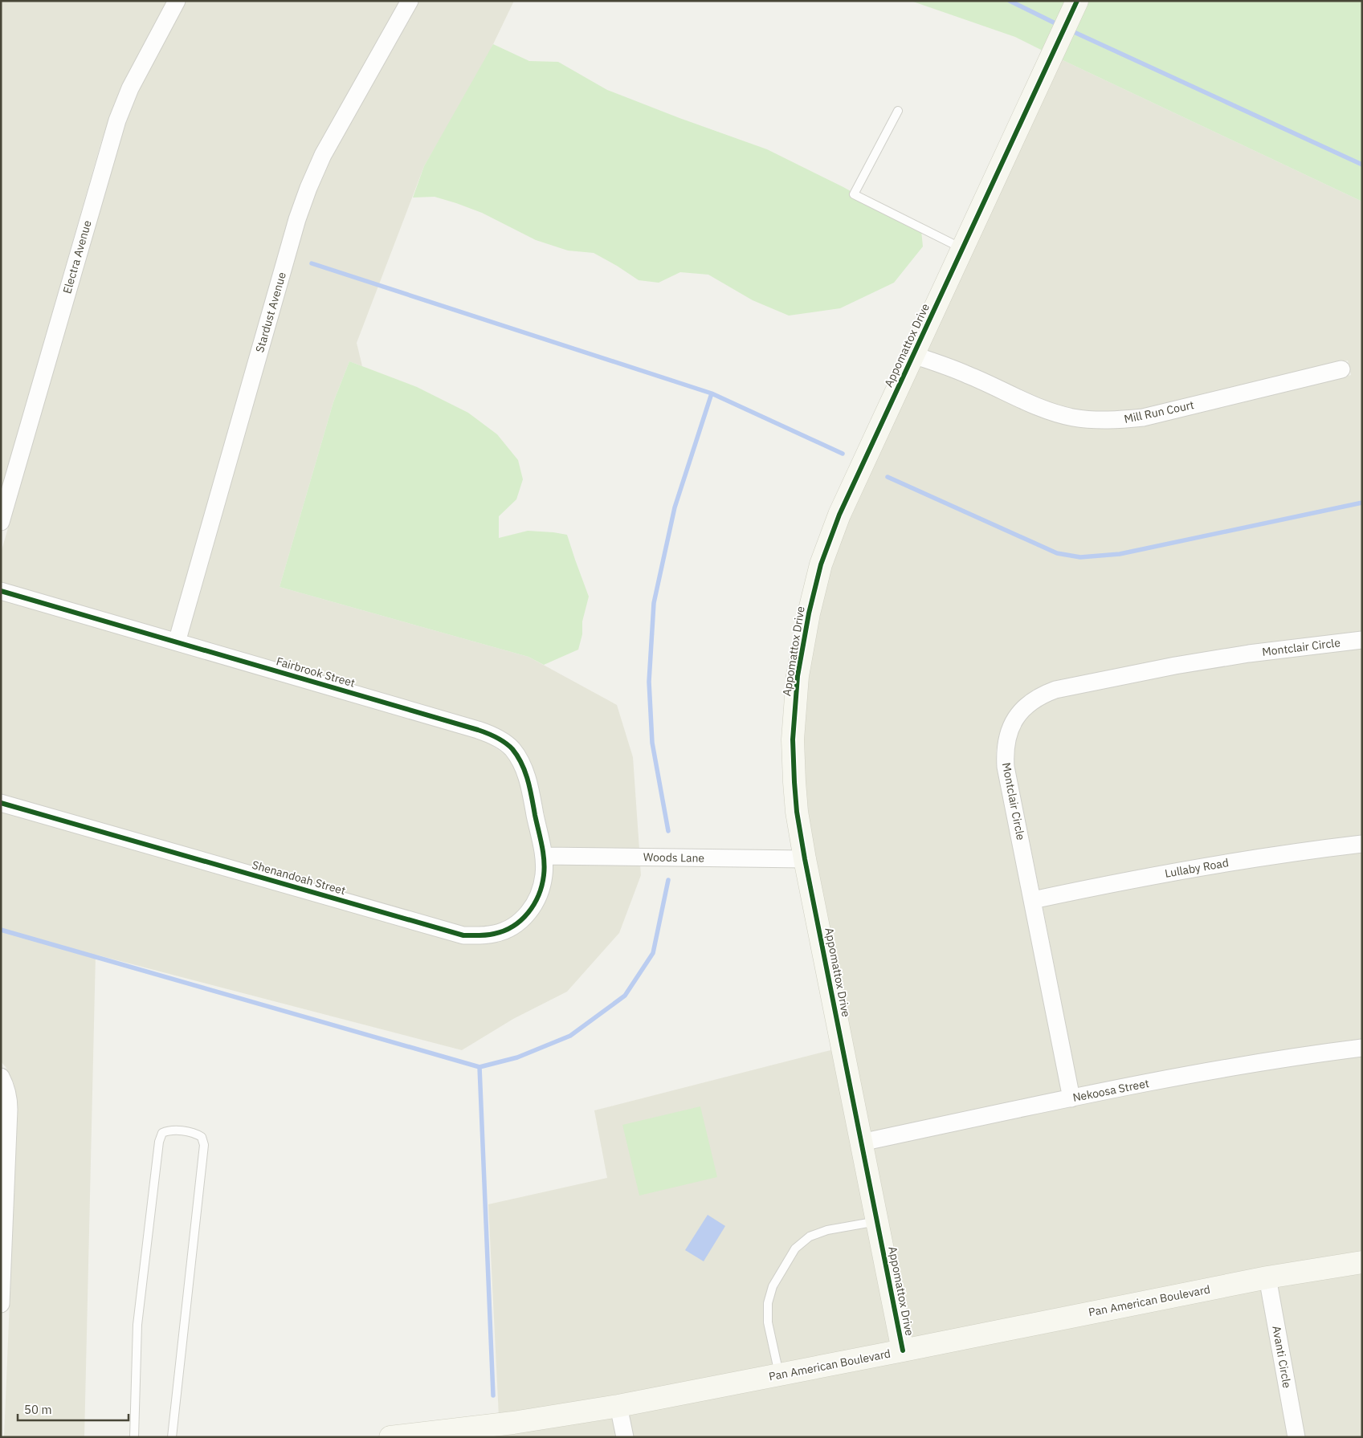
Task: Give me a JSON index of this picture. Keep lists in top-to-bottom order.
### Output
{
  "streets": {
    "street": [
      "Electra Avenue",
      "Stardust Avenue",
      "Appomattox Drive",
      "Mill Run Court",
      "Montclair Circle",
      "Fairbrook Street",
      "Woods Lane",
      "Lullaby Road",
      "Shenandoah Street",
      "Nekoosa Street",
      "Pan American Boulevard",
      "Avanti Circle"
    ]
  },
  "crossings": [
    ["Stardust Avenue", "Fairbrook Street"],
    ["Appomattox Drive", "Mill Run Court"],
    ["Appomattox Drive", "Woods Lane"],
    ["Appomattox Drive", "Nekoosa Street"],
    ["Appomattox Drive", "Pan American Boulevard"],
    ["Montclair Circle", "Lullaby Road"],
    ["Montclair Circle", "Nekoosa Street"],
    ["Fairbrook Street", "Woods Lane"],
    ["Fairbrook Street", "Shenandoah Street"],
    ["Woods Lane", "Shenandoah Street"],
    ["Pan American Boulevard", "Avanti Circle"]
  ],
  "scale_bar": "50 m"
}
